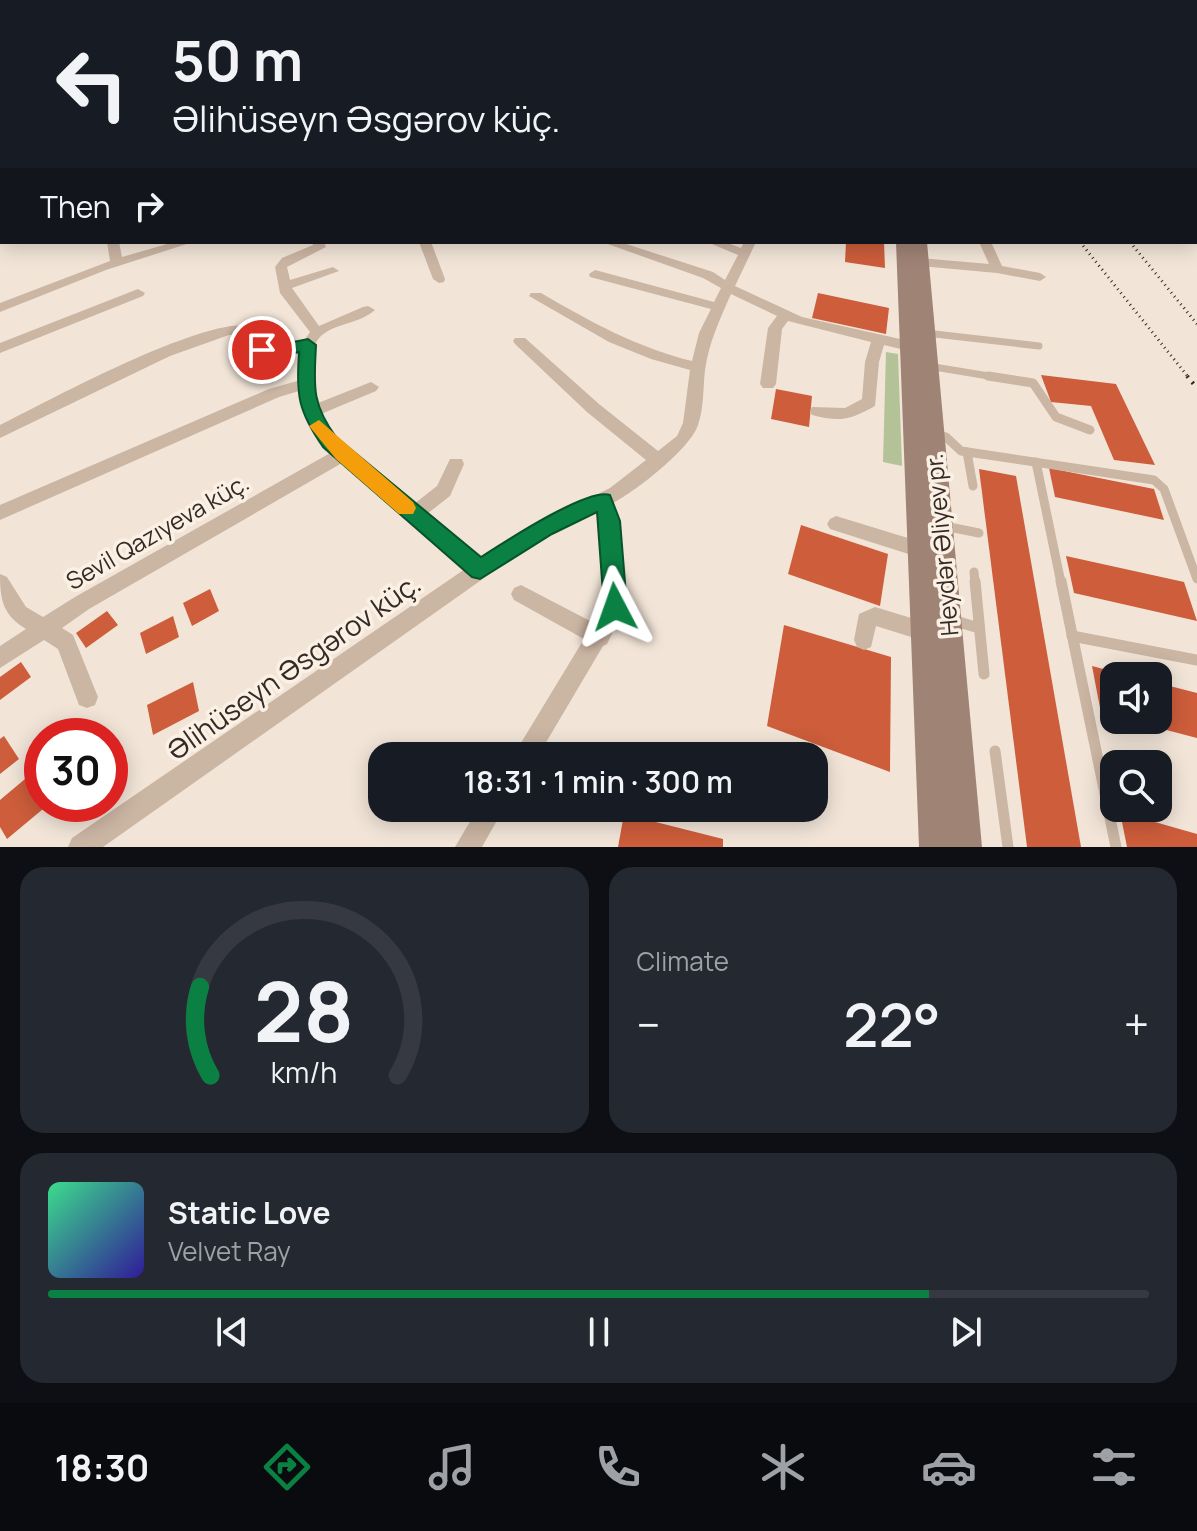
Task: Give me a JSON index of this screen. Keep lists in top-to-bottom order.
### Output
{
  "streets": {
    "main road": ["Heydər Əliyev pr."],
    "street": ["Sevil Qazıyeva küç.", "Əlihüseyn Əsgərov küç."]
  },
  "page": {
    "turn": ["50 m", "Əlihüseyn Əsgərov küç."],
    "then": "Then",
    "limit": "30",
    "trip": "18:31 · 1 min · 300 m",
    "tile": "Climate",
    "heat": ["−", "22°", "+"],
    "song": ["Static Love", "Velvet Ray"],
    "tabs": "18:30",
    "gauge": ["28", "km/h"]
  }
}
